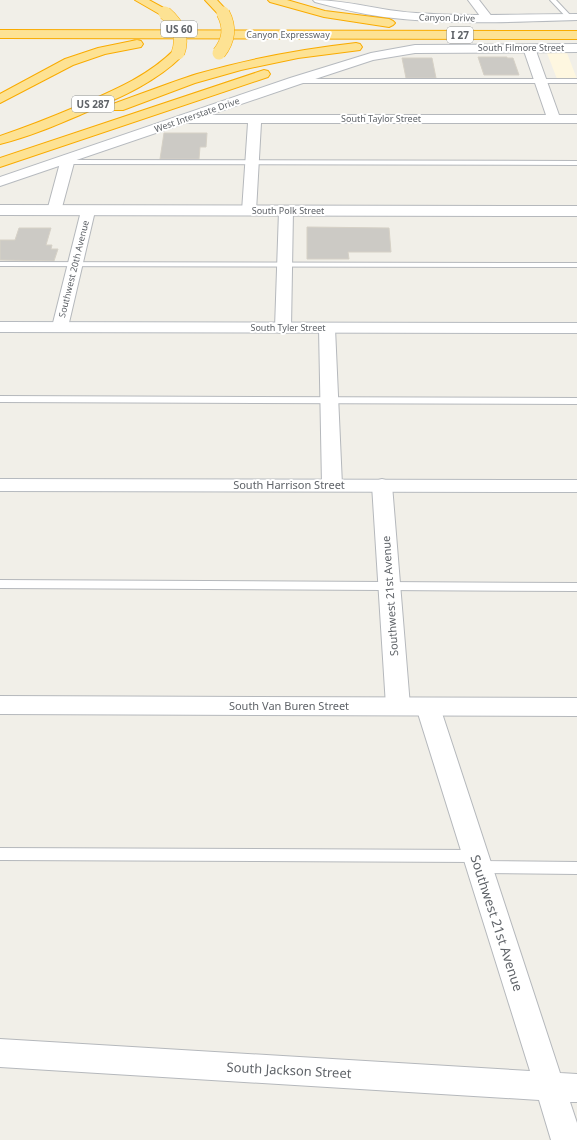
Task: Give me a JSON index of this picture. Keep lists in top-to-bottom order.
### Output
{
  "streets": {
    "highway": [
      "US 60",
      "Canyon Expressway",
      "I 27",
      "US 287"
    ],
    "main road": [
      "Canyon Drive",
      "South Filmore Street",
      "West Interstate Drive",
      "South Polk Street",
      "South Tyler Street",
      "South Harrison Street",
      "South Van Buren Street"
    ],
    "street": [
      "South Taylor Street",
      "Southwest 20th Avenue",
      "Southwest 21st Avenue",
      "South Jackson Street"
    ]
  },
  "crossings": [
    ["South Filmore Street", "West Interstate Drive"],
    ["West Interstate Drive", "South Taylor Street"],
    ["South Polk Street", "Southwest 20th Avenue"],
    ["Southwest 20th Avenue", "South Tyler Street"],
    ["South Harrison Street", "Southwest 21st Avenue"],
    ["Southwest 21st Avenue", "South Van Buren Street"],
    ["Southwest 21st Avenue", "South Jackson Street"]
  ]
}
